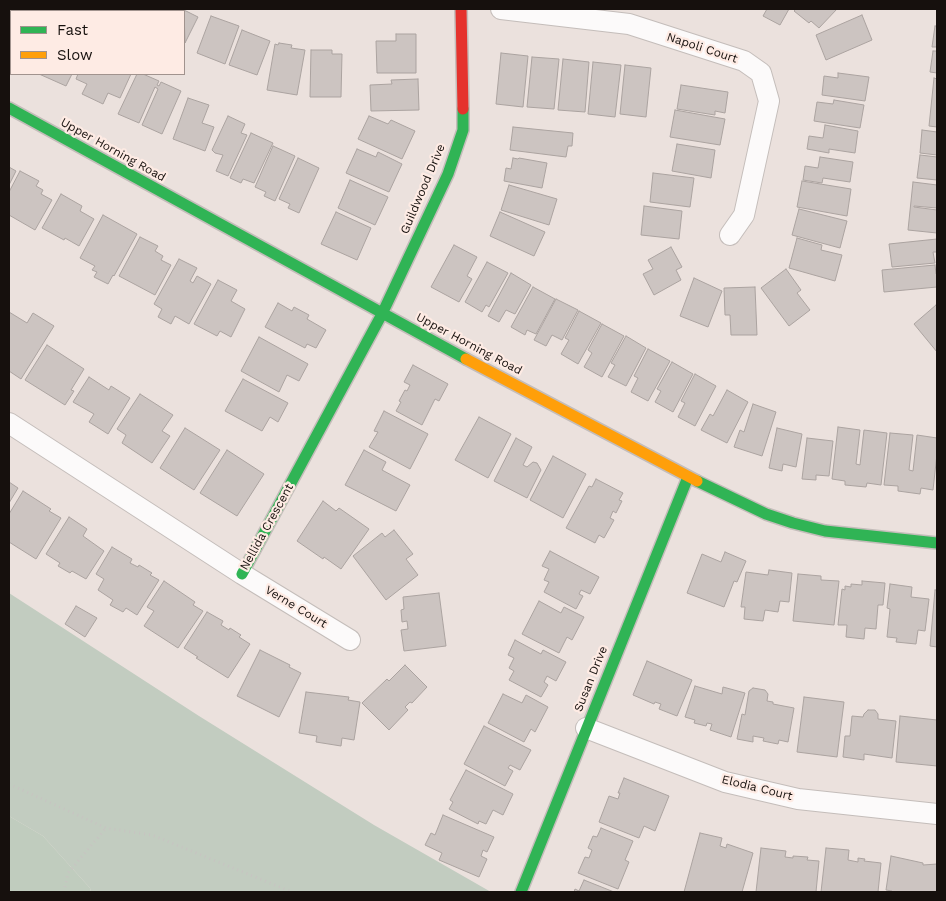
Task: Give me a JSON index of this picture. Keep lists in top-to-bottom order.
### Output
{
  "streets": {
    "street": [
      "Napoli Court",
      "Upper Horning Road",
      "Guildwood Drive",
      "Nellida Crescent",
      "Verne Court",
      "Susan Drive",
      "Elodia Court"
    ]
  },
  "crossings": [
    ["Upper Horning Road", "Guildwood Drive"],
    ["Upper Horning Road", "Nellida Crescent"],
    ["Upper Horning Road", "Susan Drive"],
    ["Guildwood Drive", "Nellida Crescent"],
    ["Nellida Crescent", "Verne Court"],
    ["Susan Drive", "Elodia Court"]
  ],
  "legend": ["Fast", "Slow"]
}
